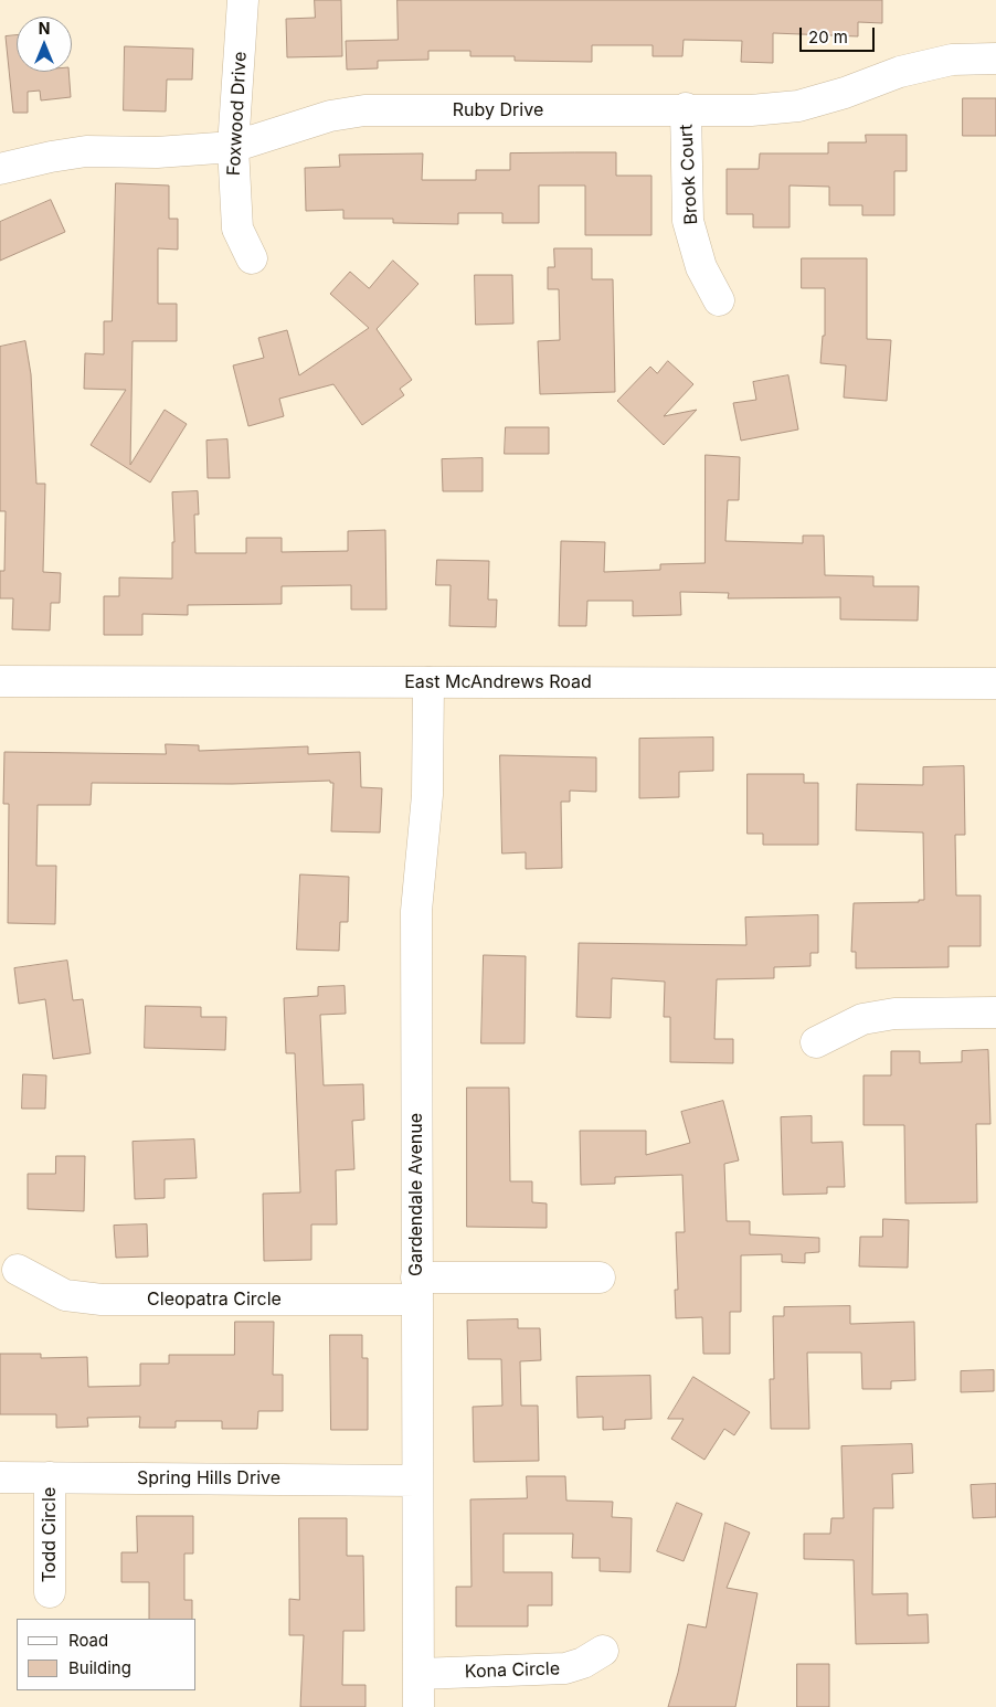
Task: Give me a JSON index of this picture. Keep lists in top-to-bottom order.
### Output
{
  "streets": {
    "street": [
      "Ruby Drive",
      "Foxwood Drive",
      "Brook Court",
      "East McAndrews Road",
      "Gardendale Avenue",
      "Cleopatra Circle",
      "Spring Hills Drive",
      "Todd Circle",
      "Kona Circle"
    ]
  },
  "crossings": [
    ["Ruby Drive", "Foxwood Drive"],
    ["Ruby Drive", "Brook Court"],
    ["East McAndrews Road", "Gardendale Avenue"],
    ["Gardendale Avenue", "Cleopatra Circle"],
    ["Gardendale Avenue", "Spring Hills Drive"],
    ["Gardendale Avenue", "Kona Circle"],
    ["Spring Hills Drive", "Todd Circle"]
  ],
  "legend": ["Road", "Building"],
  "scale_bar": "20 m",
  "north": "top"
}
